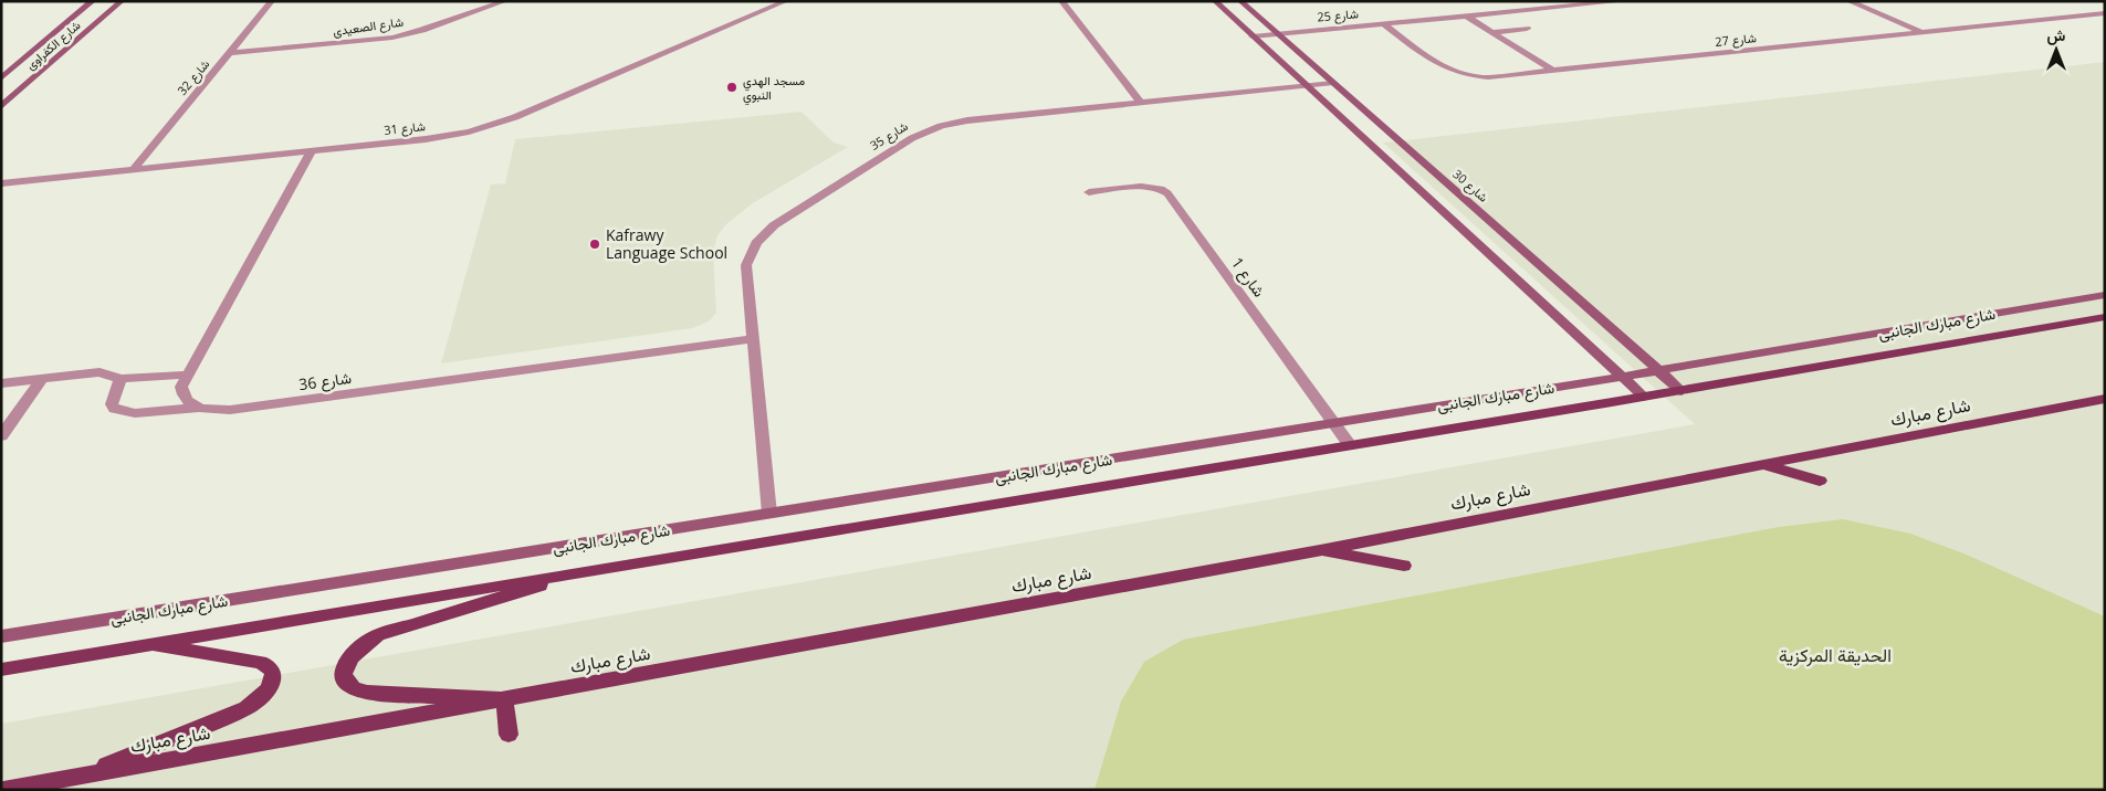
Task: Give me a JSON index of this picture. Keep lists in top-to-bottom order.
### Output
{
  "streets": {
    "main road": ["شارع مبارك"],
    "street": [
      "شارع 25",
      "شارع الصعيدى",
      "شارع 27",
      "شارع الكفراوى",
      "شارع 32",
      "شارع 31",
      "شارع 35",
      "شارع 30",
      "شارع 1",
      "شارع مبارك الجانبى",
      "شارع 36"
    ]
  },
  "crossings": [
    ["شارع 25", "شارع 27"],
    ["شارع 25", "شارع 30"],
    ["شارع الصعيدى", "شارع 32"],
    ["شارع 32", "شارع 31"],
    ["شارع 35", "شارع 30"],
    ["شارع 35", "شارع مبارك الجانبى"],
    ["شارع 35", "شارع 36"],
    ["شارع 30", "شارع مبارك الجانبى"],
    ["شارع 1", "شارع مبارك الجانبى"]
  ],
  "parks": ["الحديقة المركزية"],
  "places": ["مسجد الهدي النبوي", "Kafrawy Language School"],
  "north": "top"
}
